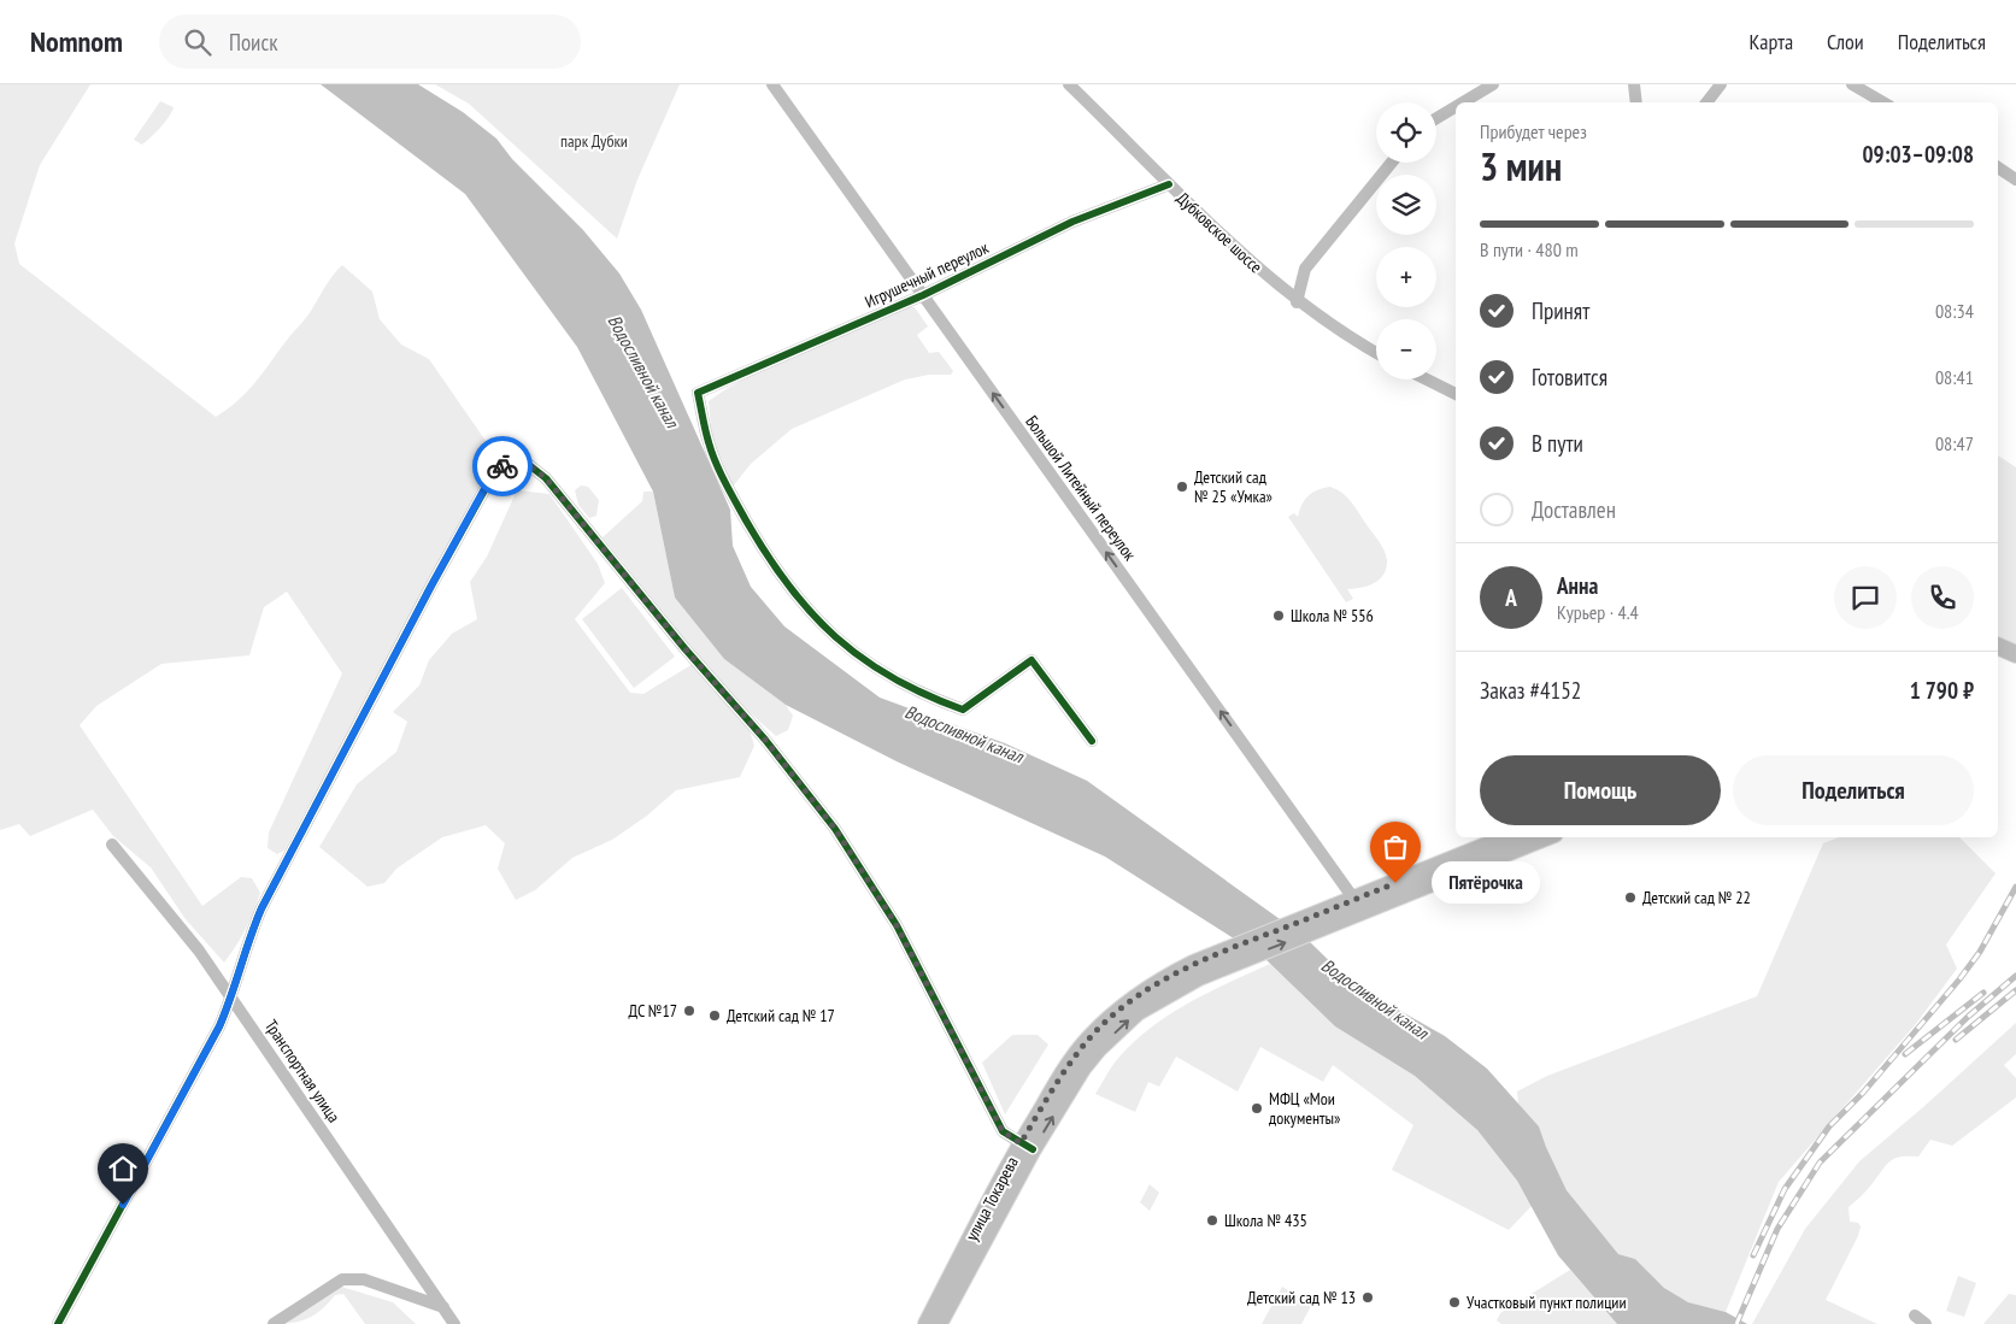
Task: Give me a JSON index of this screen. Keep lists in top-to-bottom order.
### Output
{
  "streets": {
    "main road": ["улица Токарева"],
    "street": [
      "Дубковское шоссе",
      "Игрушечный переулок",
      "Большой Литейный переулок",
      "Транспортная улица"
    ]
  },
  "crossings": [
    ["Дубковское шоссе", "Игрушечный переулок"],
    ["Игрушечный переулок", "Большой Литейный переулок"],
    ["Большой Литейный переулок", "улица Токарева"]
  ],
  "one_way": ["Большой Литейный переулок"],
  "water": ["Водосливной канал"],
  "parks": ["парк Дубки"],
  "places": [
    "Детский сад № 25 «Умка»",
    "Школа № 556",
    "Пятёрочка",
    "Детский сад № 22",
    "ДС №17",
    "Детский сад № 17",
    "МФЦ «Мои документы»",
    "Школа № 435",
    "Детский сад № 13",
    "Участковый пункт полиции"
  ],
  "page": {
    "header": "Nomnom",
    "search": "Поиск",
    "nav": ["Карта", "Слои", "Поделиться"],
    "map_buttons": ["+", "−"],
    "heading": ["3 мин", "Прибудет через", "09:03–09:08"],
    "panel": [
      "Анна",
      "Курьер · 4.4",
      "Заказ #4152",
      "1 790 ₽"
    ],
    "bar": "В пути · 480 m",
    "list": [
      ["Принят", "08:34"],
      ["Готовится", "08:41"],
      ["В пути", "08:47"],
      "Доставлен"
    ],
    "round": "А",
    "buttons": ["Помощь", "Поделиться"],
    "bubble": "Пятёрочка"
  }
}
